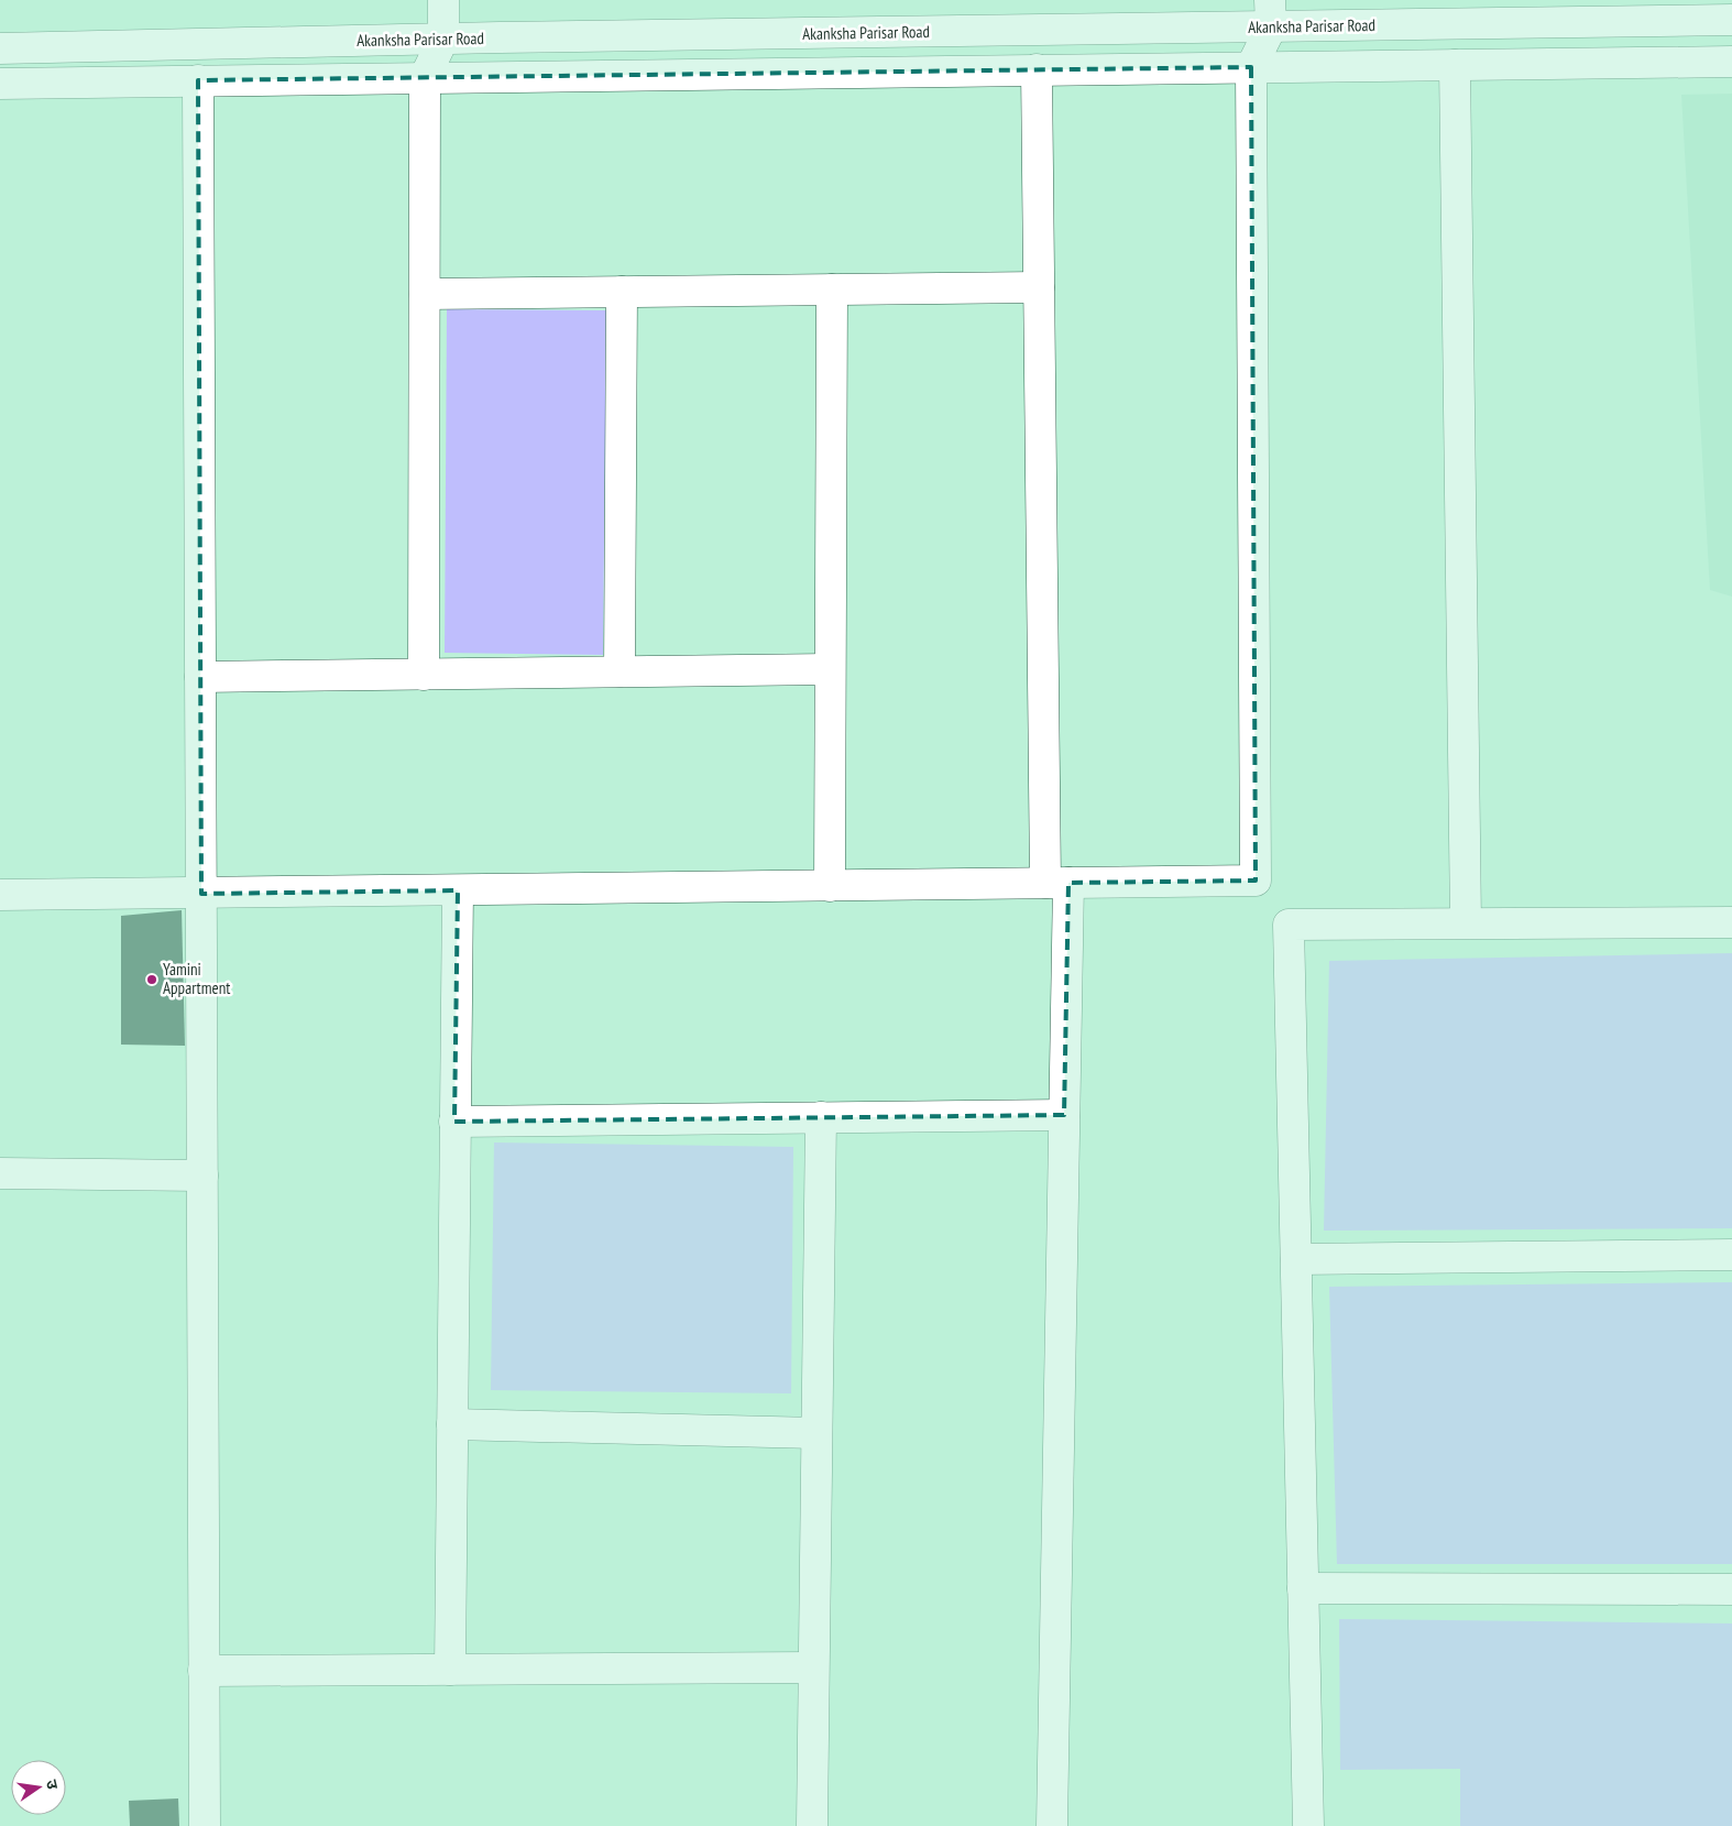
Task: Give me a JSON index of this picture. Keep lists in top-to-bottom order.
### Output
{
  "streets": {
    "street": ["Akanksha Parisar Road"]
  },
  "places": ["Yamini Appartment"],
  "north": "right"
}
